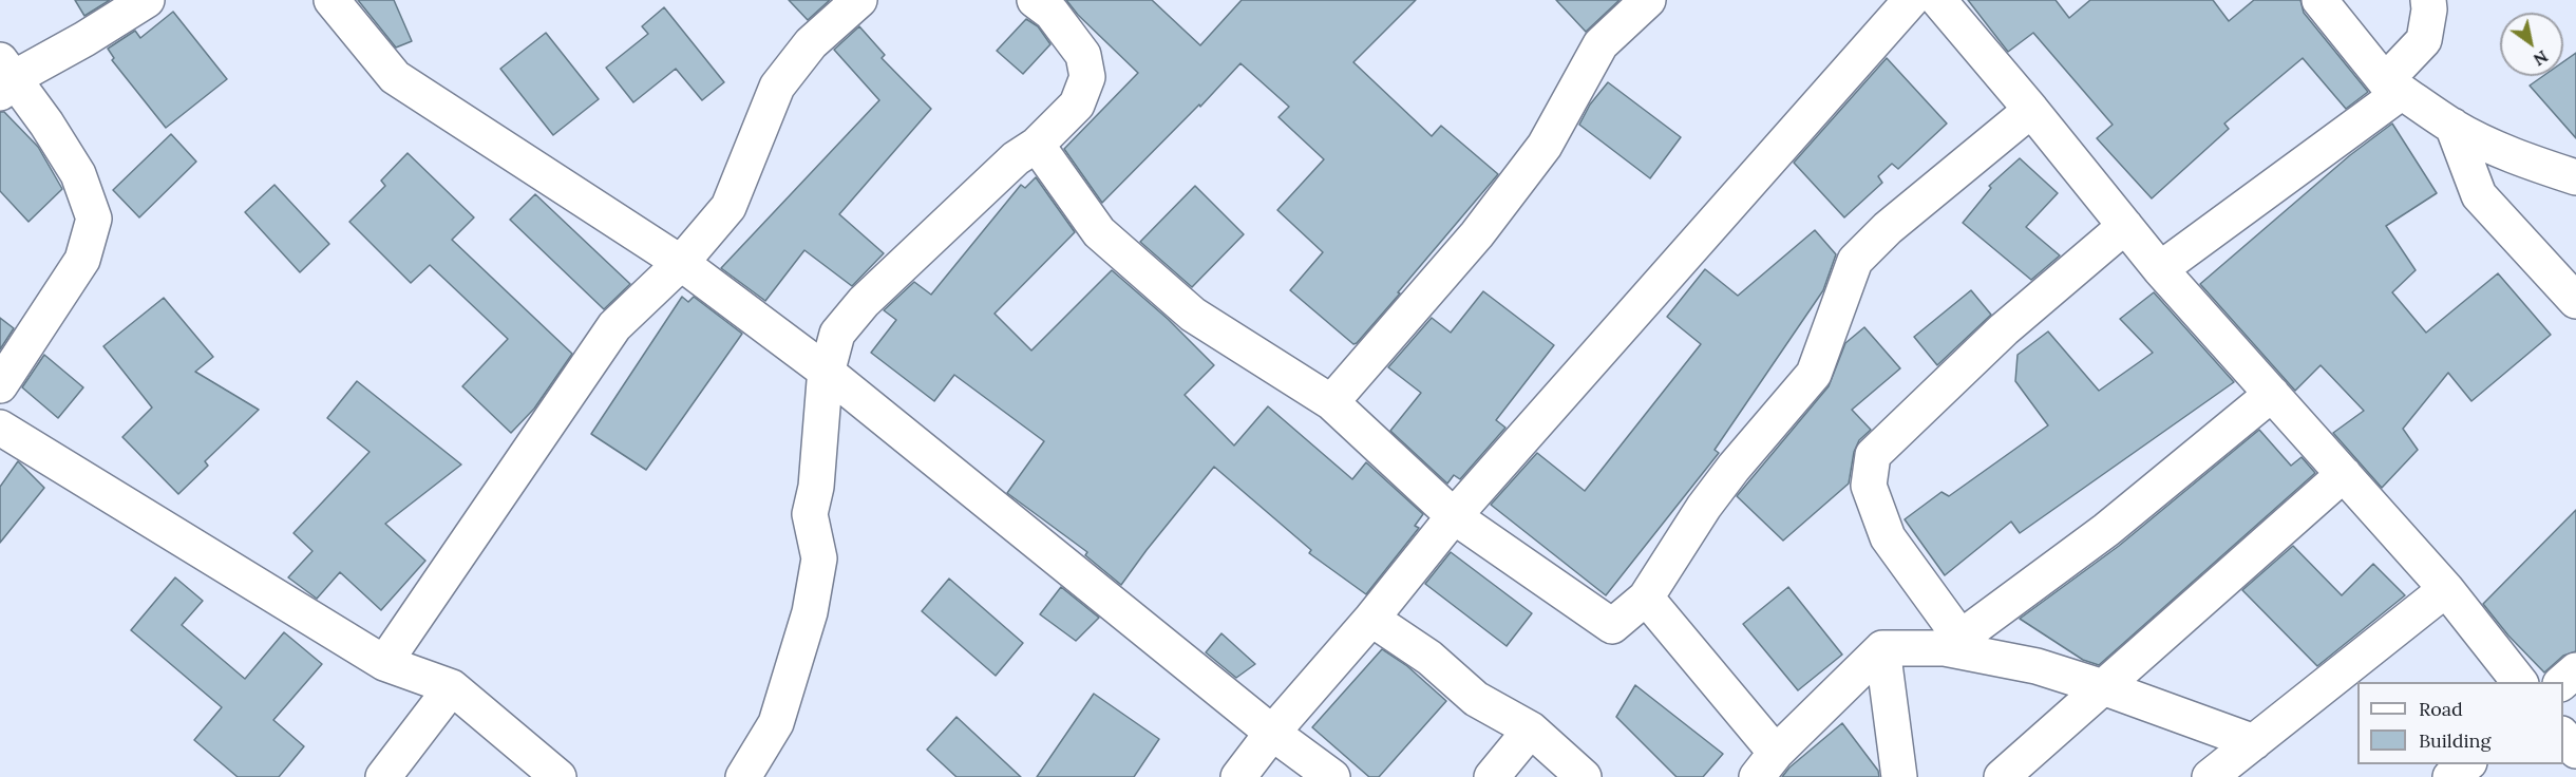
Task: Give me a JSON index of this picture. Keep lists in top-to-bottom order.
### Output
{
  "legend": ["Road", "Building"],
  "north": "bottom right"
}
